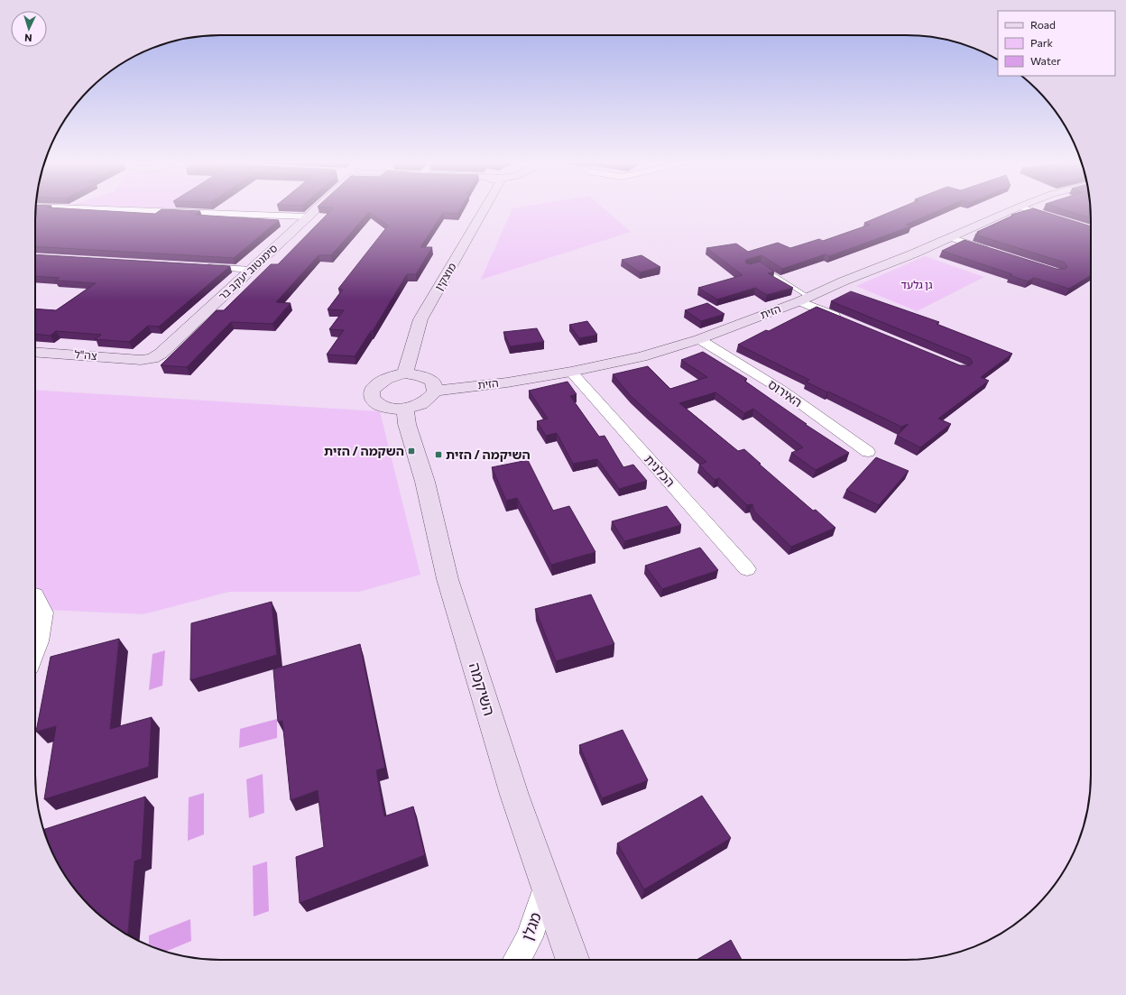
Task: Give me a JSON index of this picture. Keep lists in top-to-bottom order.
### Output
{
  "streets": {
    "street": [
      "סימנטוב יעקב בר",
      "מוצקין",
      "הזית",
      "צה\"ל",
      "האירוס",
      "הכלנית",
      "השיקמה",
      "מגלן"
    ]
  },
  "crossings": [
    ["סימנטוב יעקב בר", "צה\"ל"],
    ["הזית", "האירוס"],
    ["הזית", "הכלנית"],
    ["השיקמה", "מגלן"]
  ],
  "parks": ["גן גלעד"],
  "places": {
    "transit": ["השקמה / הזית", "השיקמה / הזית"]
  },
  "legend": ["Road", "Park", "Water"],
  "north": "bottom"
}
